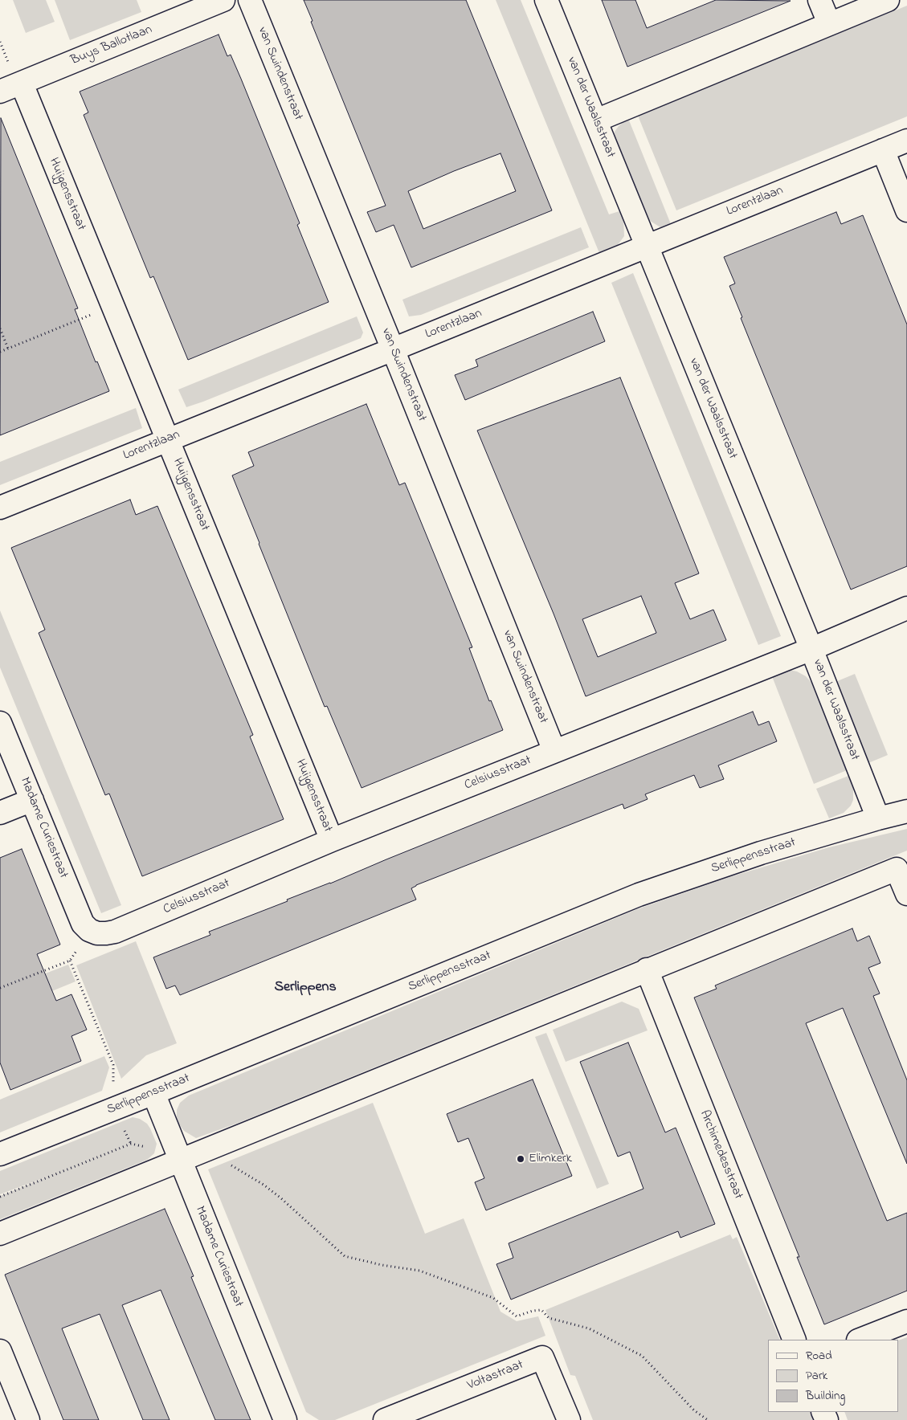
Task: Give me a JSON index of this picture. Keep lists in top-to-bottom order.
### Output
{
  "streets": {
    "street": [
      "Buys Ballotlaan",
      "van Swindenstraat",
      "van der Waalsstraat",
      "Huijgensstraat",
      "Lorentzlaan",
      "Celsiusstraat",
      "Madame Curiestraat",
      "Serlippensstraat",
      "Archimedesstraat",
      "Voltastraat"
    ]
  },
  "crossings": [
    ["Buys Ballotlaan", "Huijgensstraat"],
    ["van Swindenstraat", "Lorentzlaan"],
    ["van Swindenstraat", "Celsiusstraat"],
    ["van der Waalsstraat", "Lorentzlaan"],
    ["van der Waalsstraat", "Celsiusstraat"],
    ["van der Waalsstraat", "Serlippensstraat"],
    ["Huijgensstraat", "Lorentzlaan"],
    ["Huijgensstraat", "Celsiusstraat"],
    ["Celsiusstraat", "Madame Curiestraat"],
    ["Madame Curiestraat", "Serlippensstraat"]
  ],
  "districts": ["Serlippens"],
  "places": ["Elimkerk"],
  "legend": ["Road", "Park", "Building"]
}
